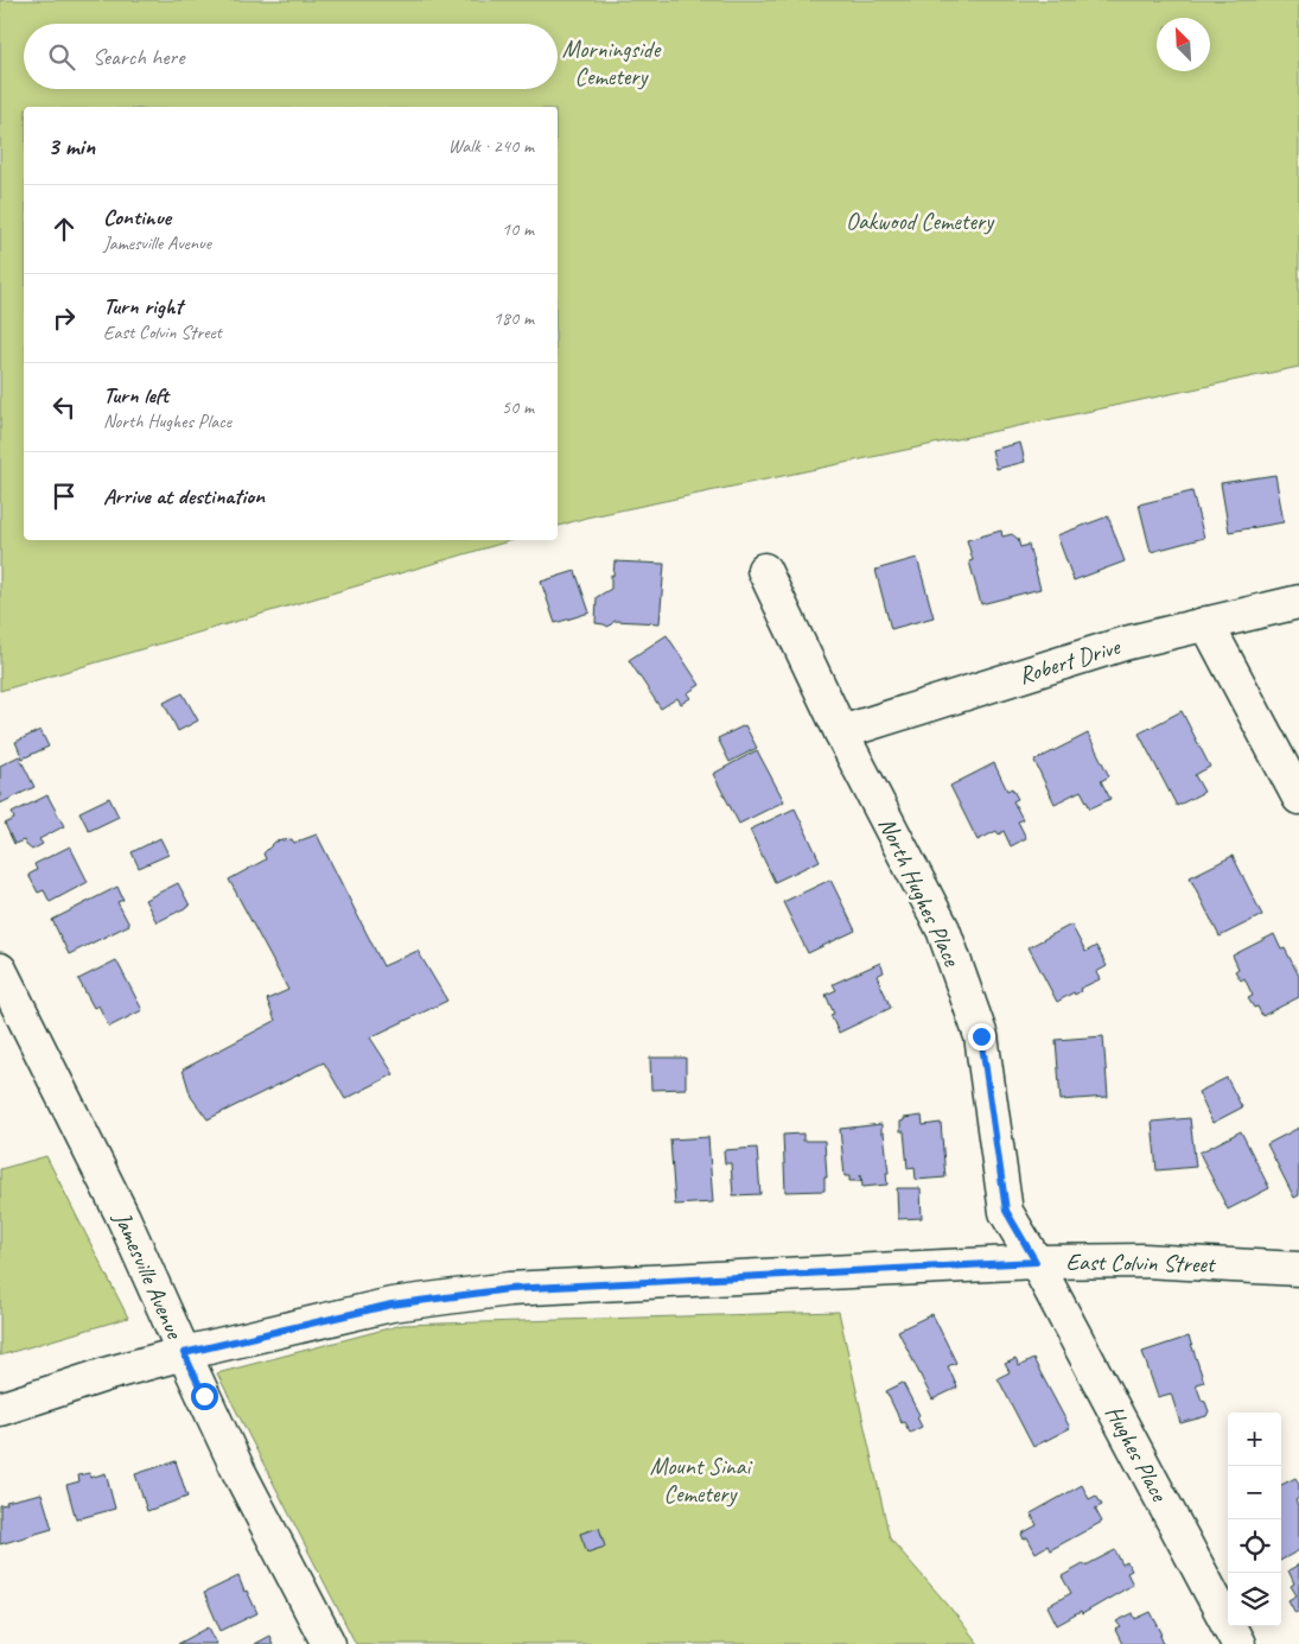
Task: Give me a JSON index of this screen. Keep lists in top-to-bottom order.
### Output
{
  "streets": {
    "street": [
      "Robert Drive",
      "North Hughes Place",
      "East Colvin Street",
      "Jamesville Avenue",
      "Hughes Place"
    ]
  },
  "crossings": [
    ["Robert Drive", "North Hughes Place"],
    ["North Hughes Place", "East Colvin Street"],
    ["North Hughes Place", "Hughes Place"],
    ["East Colvin Street", "Jamesville Avenue"],
    ["East Colvin Street", "Hughes Place"]
  ],
  "parks": ["Morningside Cemetery", "Oakwood Cemetery", "Mount Sinai Cemetery"],
  "north": "top left",
  "page": {
    "search": "Search here",
    "heading": ["3 min", "Walk · 240 m"],
    "list": [
      ["Continue", "Jamesville Avenue", "10 m"],
      ["Turn right", "East Colvin Street", "180 m"],
      ["Turn left", "North Hughes Place", "50 m"],
      "Arrive at destination"
    ],
    "map_buttons": ["+", "−"]
  }
}
